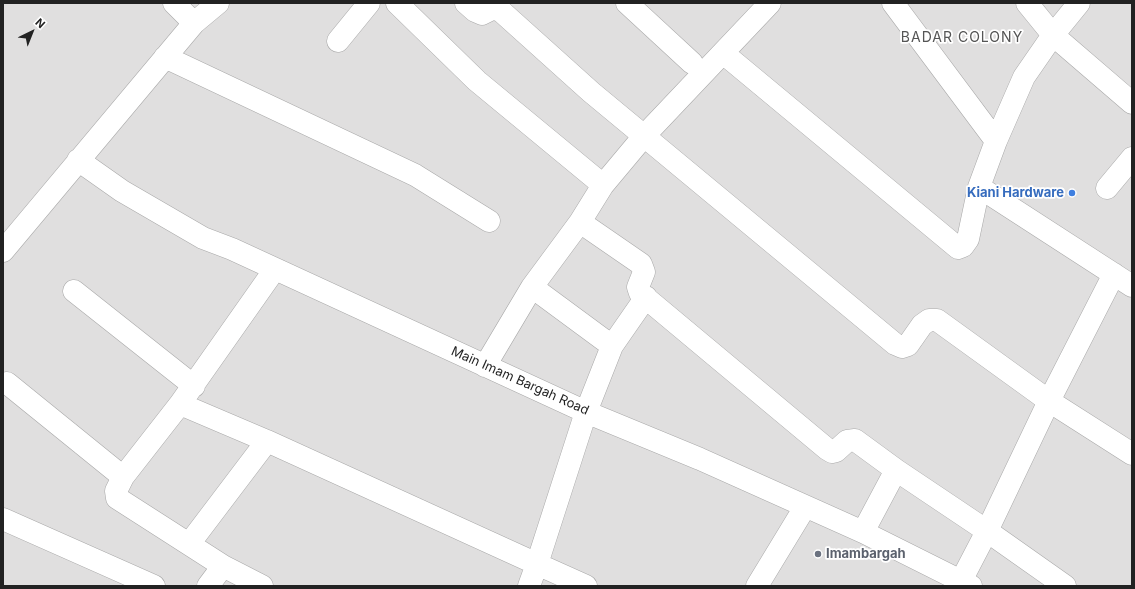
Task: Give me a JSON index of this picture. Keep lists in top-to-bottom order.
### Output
{
  "streets": {
    "street": ["Main Imam Bargah Road"]
  },
  "districts": ["BADAR COLONY"],
  "places": ["Kiani Hardware", "Imambargah"],
  "north": "top right"
}
